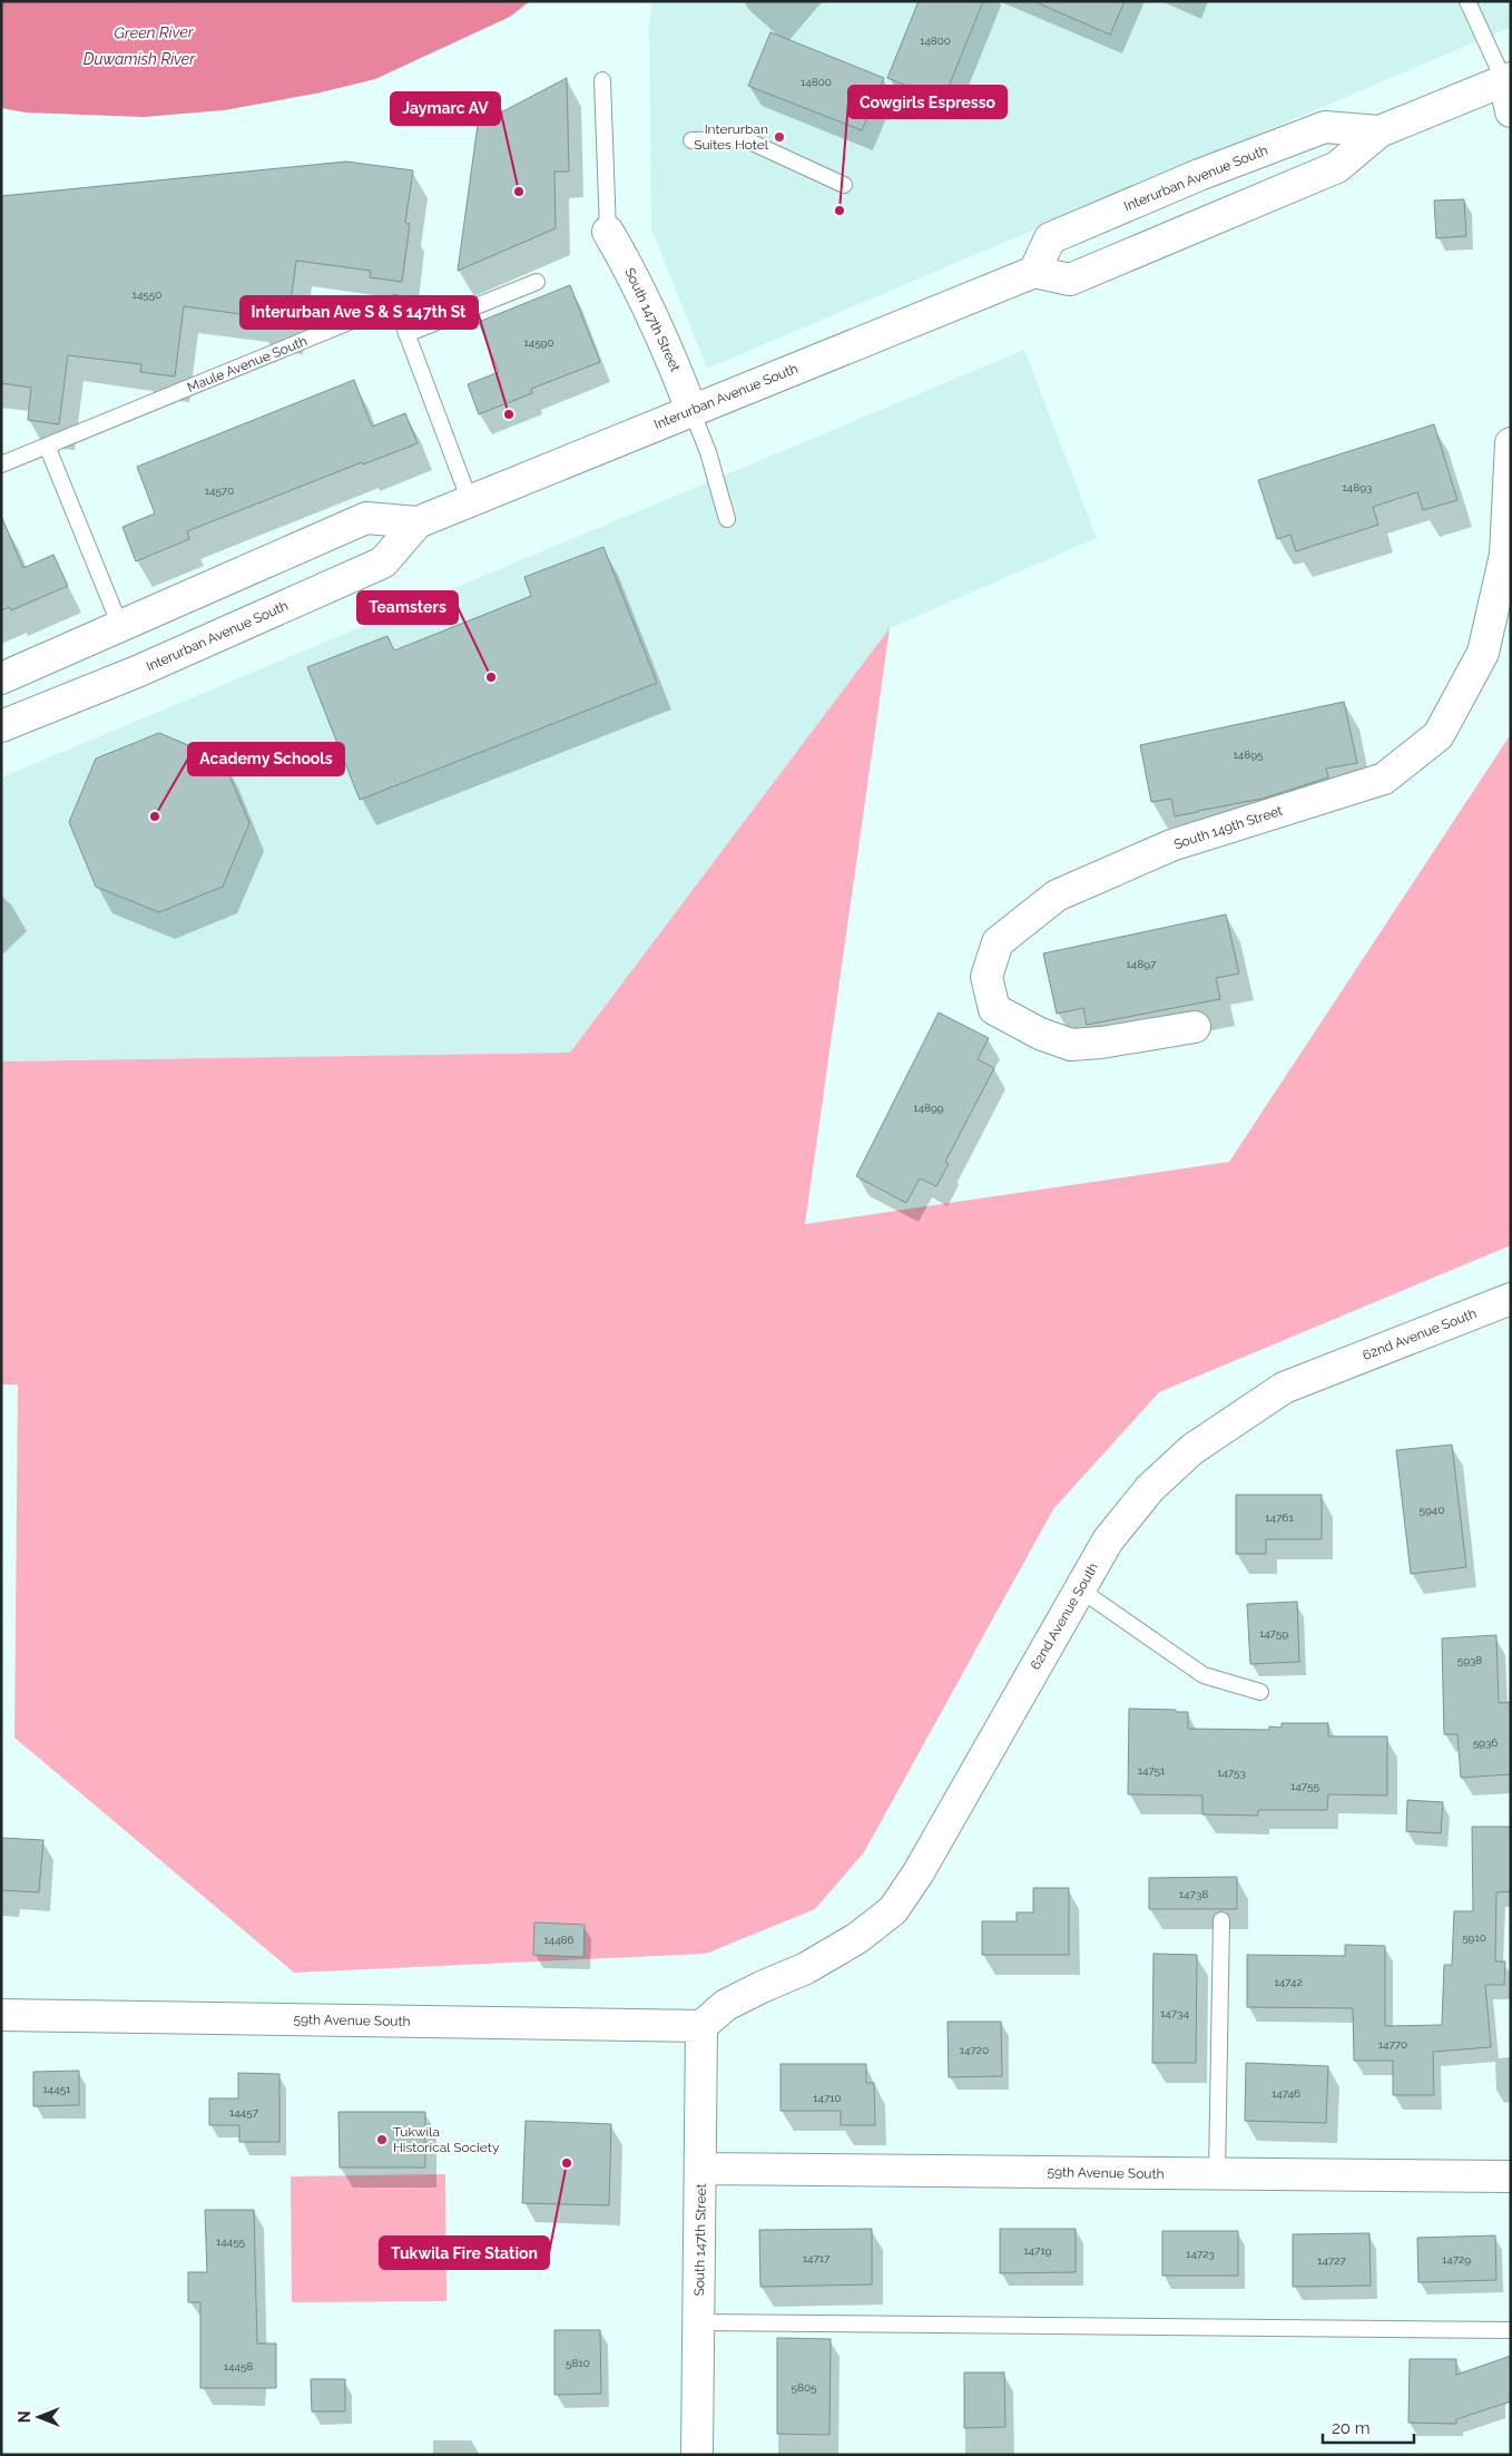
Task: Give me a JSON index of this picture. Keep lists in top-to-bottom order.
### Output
{
  "streets": {
    "street": [
      "Interurban Avenue South",
      "South 147th Street",
      "South 149th Street",
      "62nd Avenue South",
      "59th Avenue South"
    ],
    "lane": ["Maule Avenue South"]
  },
  "crossings": [
    ["Interurban Avenue South", "South 147th Street"],
    ["South 147th Street", "62nd Avenue South"],
    ["South 147th Street", "59th Avenue South"],
    ["62nd Avenue South", "59th Avenue South"]
  ],
  "water": ["Green River", "Duwamish River"],
  "places": [
    "Interurban Suites Hotel",
    "Jaymarc AV",
    "Cowgirls Espresso",
    "Interurban Ave S & S 147th St",
    "Teamsters",
    "Academy Schools",
    "Tukwila Historical Society",
    "Tukwila Fire Station"
  ],
  "house_numbers": [
    "14800",
    "14800",
    "14550",
    "14590",
    "14893",
    "14570",
    "14895",
    "14897",
    "14899",
    "5940",
    "14761",
    "14759",
    "5938",
    "5936",
    "14751",
    "14753",
    "14755",
    "14738",
    "5910",
    "14486",
    "14742",
    "14734",
    "14770",
    "14720",
    "14451",
    "14746",
    "14710",
    "14457",
    "14455",
    "14719",
    "14723",
    "14717",
    "14729",
    "14727",
    "5810",
    "14458",
    "5805"
  ],
  "scale_bar": "20 m",
  "north": "left"
}
